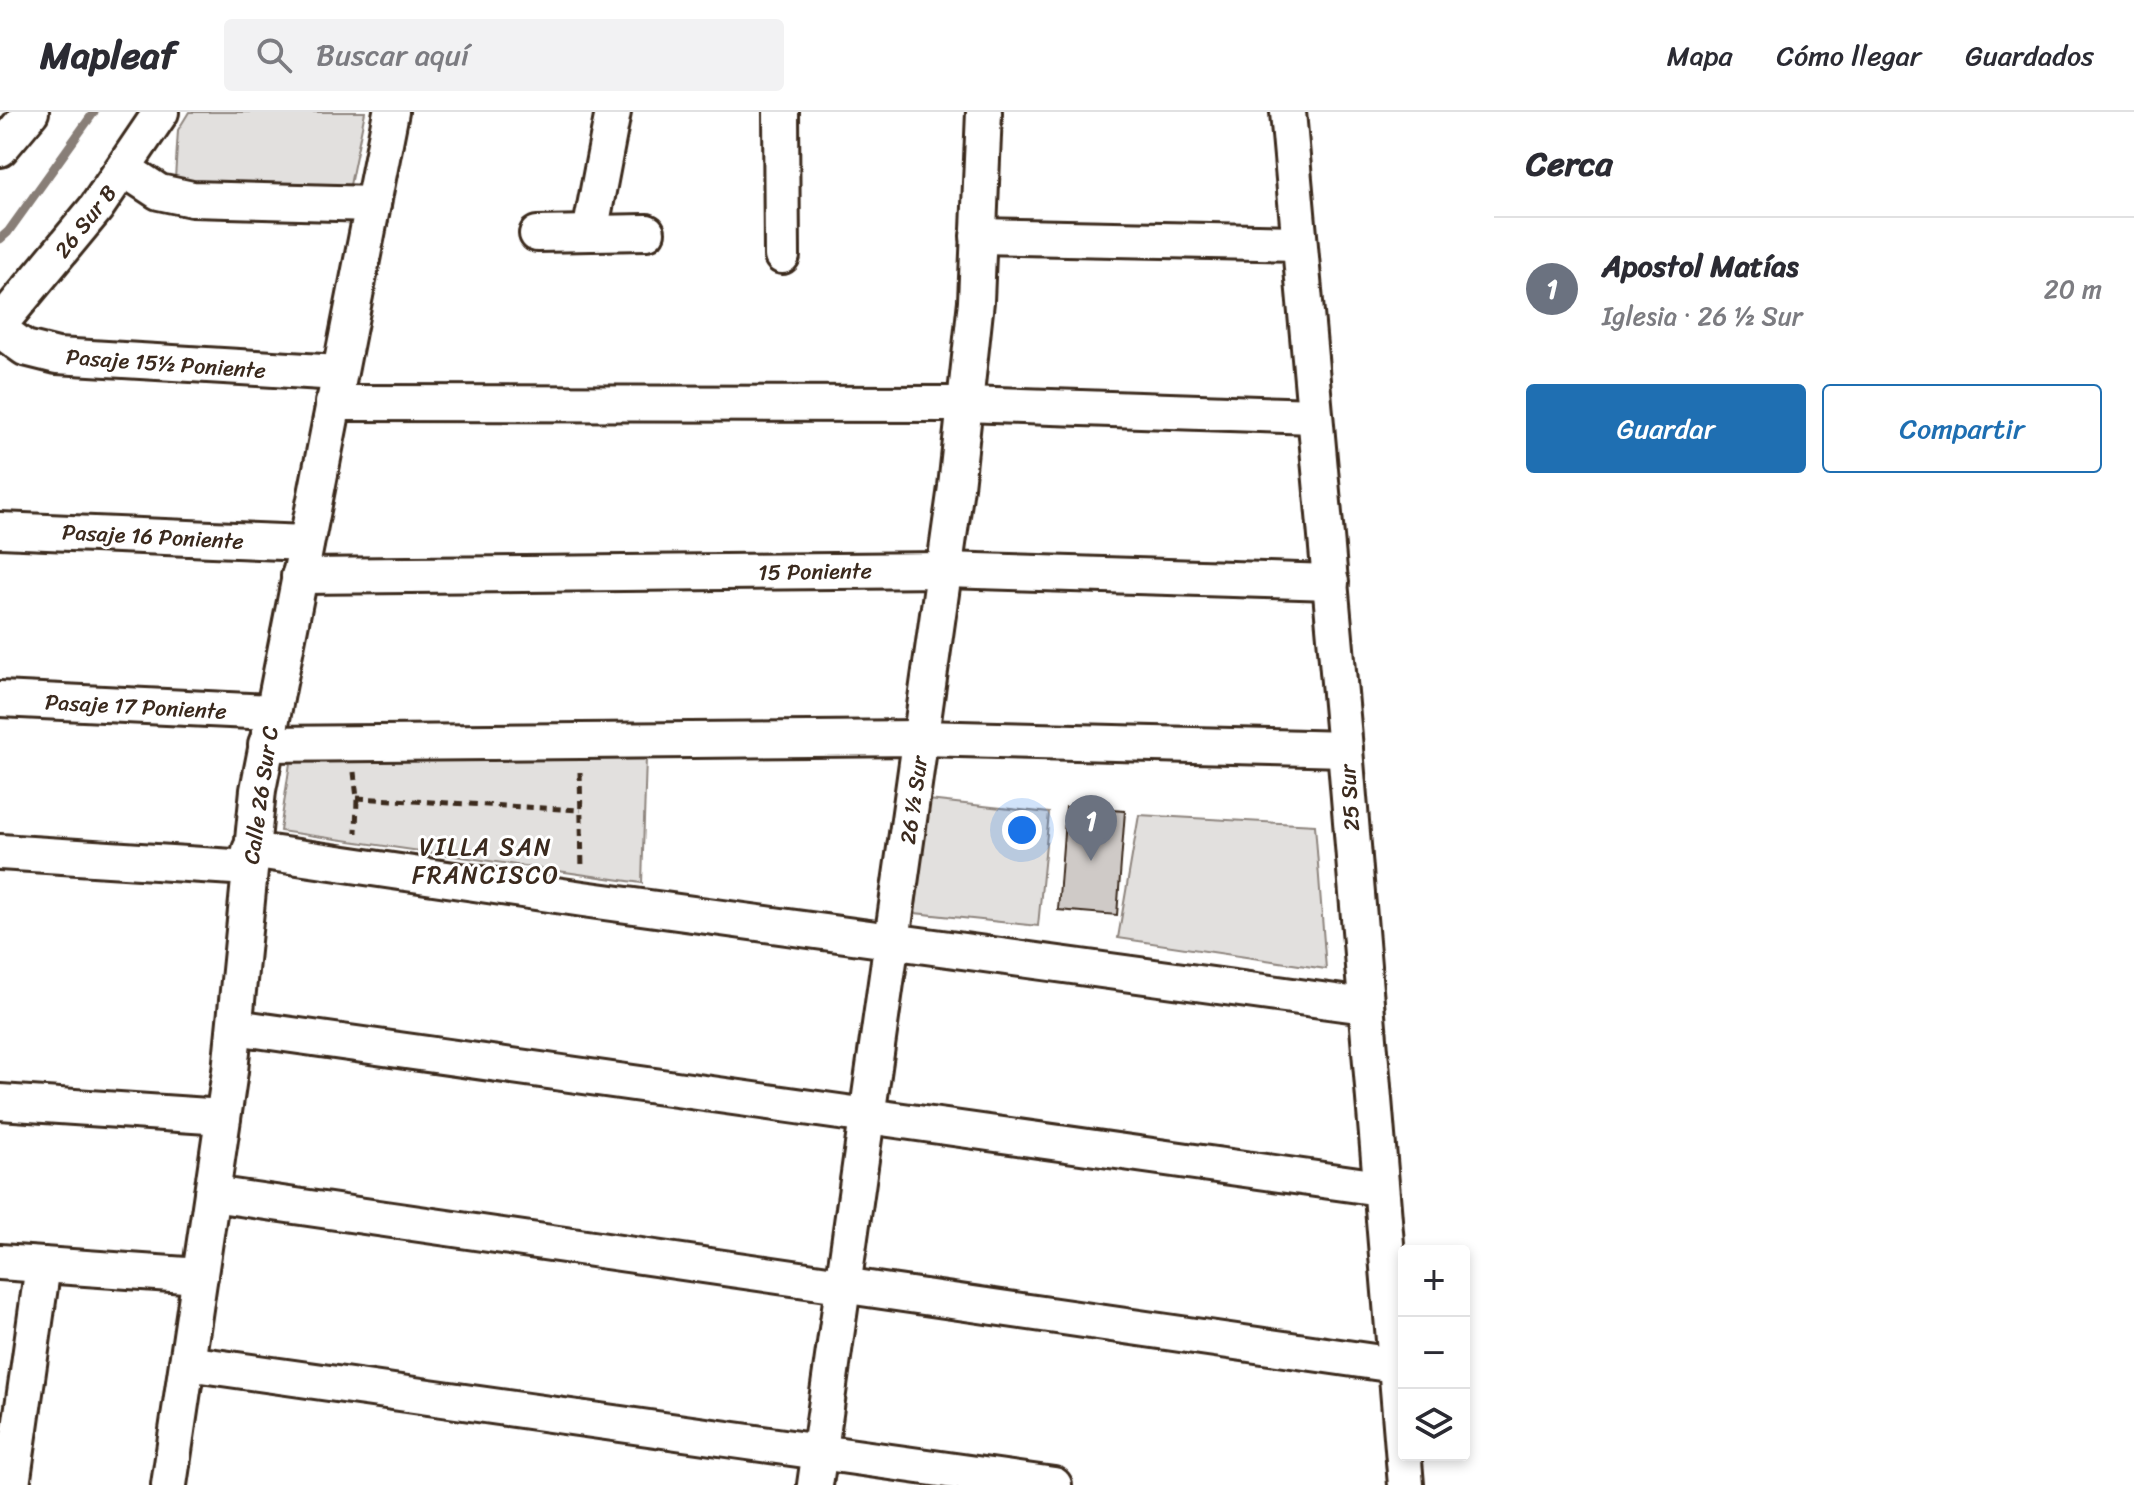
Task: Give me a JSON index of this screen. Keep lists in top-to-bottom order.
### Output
{
  "streets": {
    "street": [
      "26 Sur B",
      "Pasaje 15½ Poniente",
      "Pasaje 16 Poniente",
      "15 Poniente",
      "Pasaje 17 Poniente",
      "Calle 26 Sur C",
      "25 Sur",
      "26 ½ Sur"
    ]
  },
  "crossings": [
    ["26 Sur B", "Pasaje 15½ Poniente"],
    ["Pasaje 15½ Poniente", "Calle 26 Sur C"],
    ["Pasaje 15½ Poniente", "25 Sur"],
    ["Pasaje 15½ Poniente", "26 ½ Sur"],
    ["Pasaje 16 Poniente", "Calle 26 Sur C"],
    ["15 Poniente", "Calle 26 Sur C"],
    ["15 Poniente", "25 Sur"],
    ["15 Poniente", "26 ½ Sur"],
    ["Pasaje 17 Poniente", "Calle 26 Sur C"],
    ["Pasaje 17 Poniente", "25 Sur"],
    ["Pasaje 17 Poniente", "26 ½ Sur"]
  ],
  "districts": ["VILLA SAN FRANCISCO"],
  "page": {
    "header": "Mapleaf",
    "search": "Buscar aquí",
    "nav": ["Mapa", "Cómo llegar", "Guardados"],
    "heading": "Cerca",
    "list": [
      {
        "mark": "1",
        "name": "Apostol Matías",
        "note": "Iglesia · 26 ½ Sur",
        "value": "20 m"
      }
    ],
    "buttons": ["Guardar", "Compartir"],
    "pins": "1",
    "map_buttons": ["+", "−"]
  }
}
